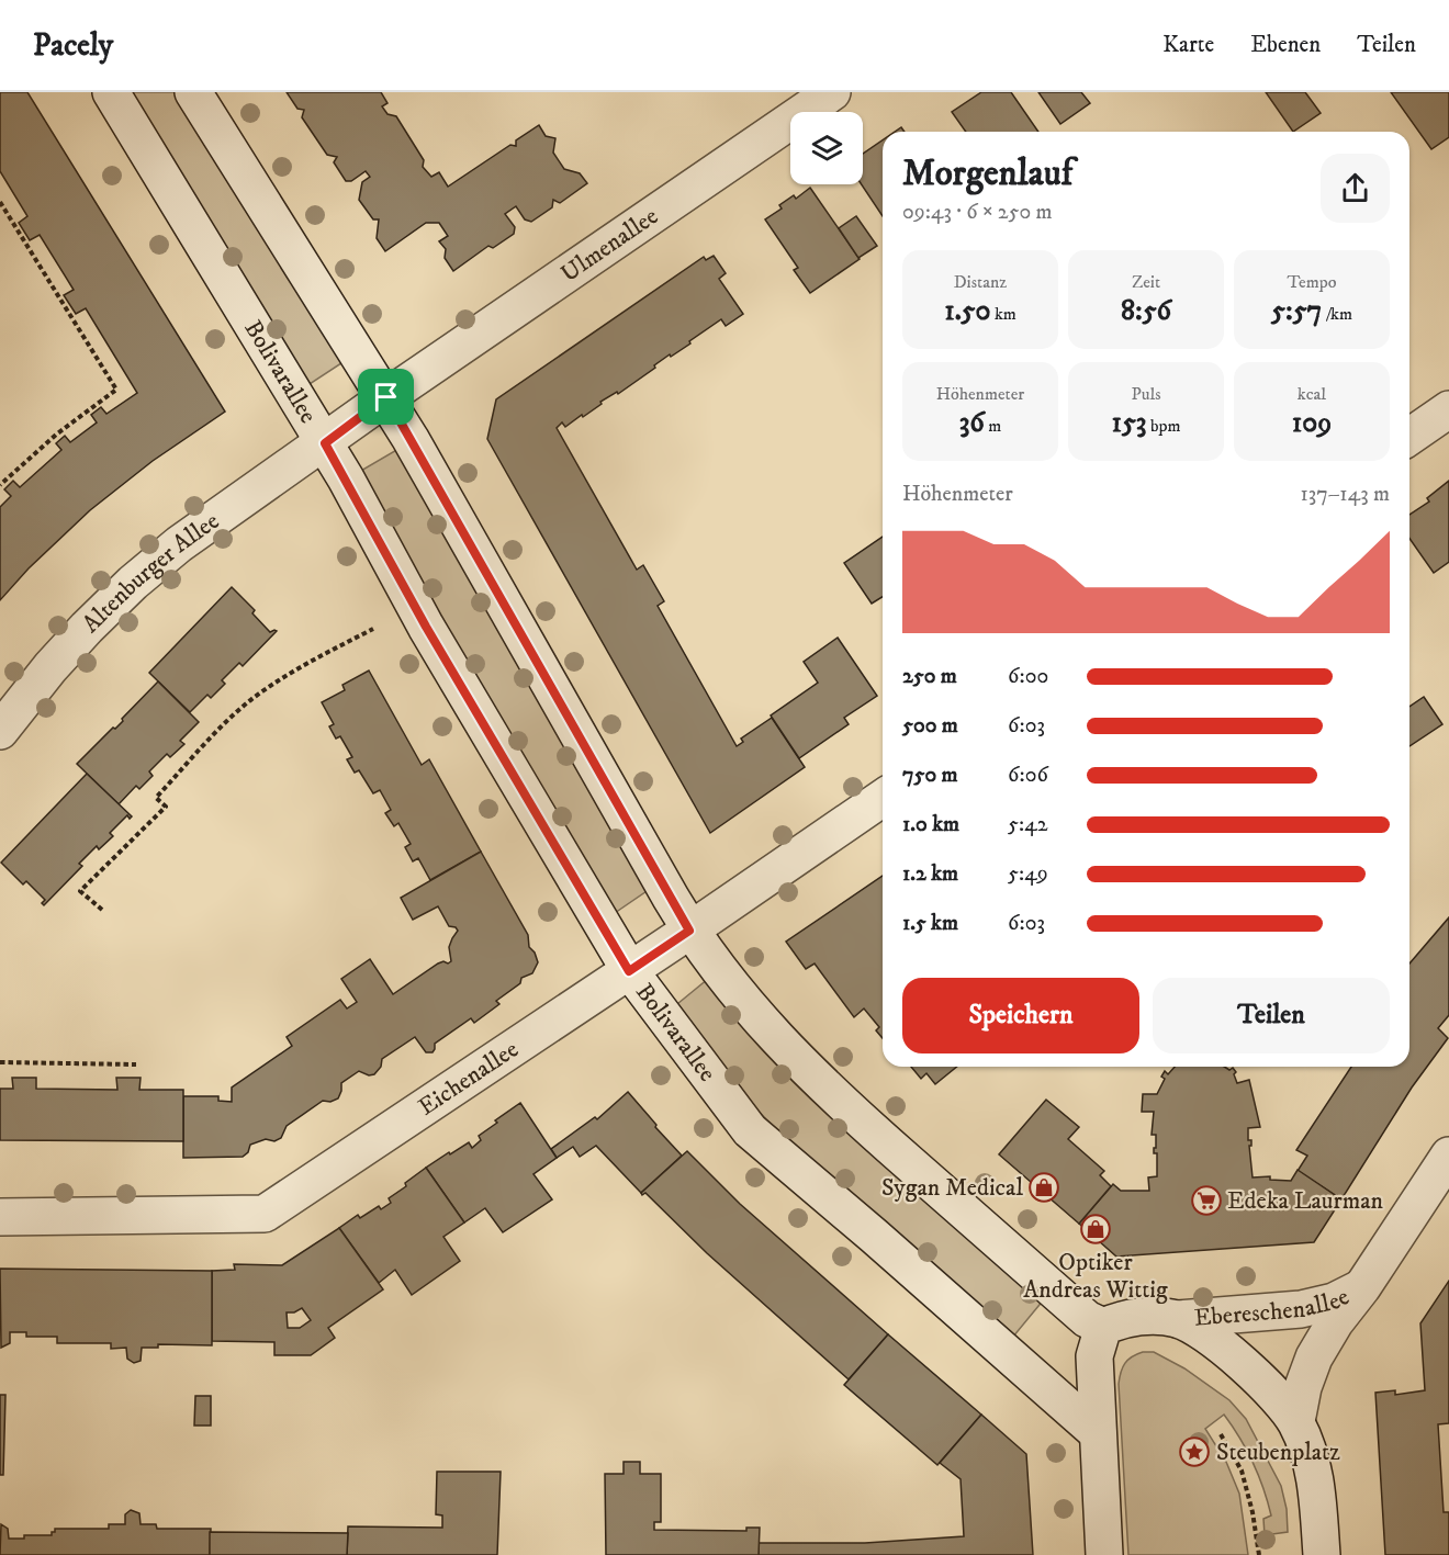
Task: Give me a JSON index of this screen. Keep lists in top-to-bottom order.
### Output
{
  "streets": {
    "street": [
      "Ulmenallee",
      "Bolivarallee",
      "Altenburger Allee",
      "Eichenallee",
      "Ebereschenallee"
    ]
  },
  "crossings": [
    ["Ulmenallee", "Bolivarallee"],
    ["Ulmenallee", "Altenburger Allee"],
    ["Bolivarallee", "Altenburger Allee"],
    ["Bolivarallee", "Eichenallee"]
  ],
  "places": {
    "shop": ["Sygan Medical", "Optiker Andreas Wittig"],
    "supermarket": ["Edeka Laurman"],
    "place": ["Steubenplatz"]
  },
  "page": {
    "header": "Pacely",
    "nav": ["Karte", "Ebenen", "Teilen"],
    "heading": ["Morgenlauf", "09:43 · 6 × 250 m"],
    "stats": [
      ["Distanz", "1.50 km"],
      ["Zeit", "8:56"],
      ["Tempo", "5:57 /km"],
      ["Höhenmeter", "36 m"],
      ["Puls", "153 bpm"],
      ["kcal", "109"]
    ],
    "chart": ["Höhenmeter", "137–143 m"],
    "list": [
      {
        "name": "250 m",
        "note": "6:00"
      },
      {
        "name": "500 m",
        "note": "6:03"
      },
      {
        "name": "750 m",
        "note": "6:06"
      },
      {
        "name": "1.0 km",
        "note": "5:42"
      },
      {
        "name": "1.2 km",
        "note": "5:49"
      },
      {
        "name": "1.5 km",
        "note": "6:03"
      }
    ],
    "buttons": ["Speichern", "Teilen"]
  }
}
